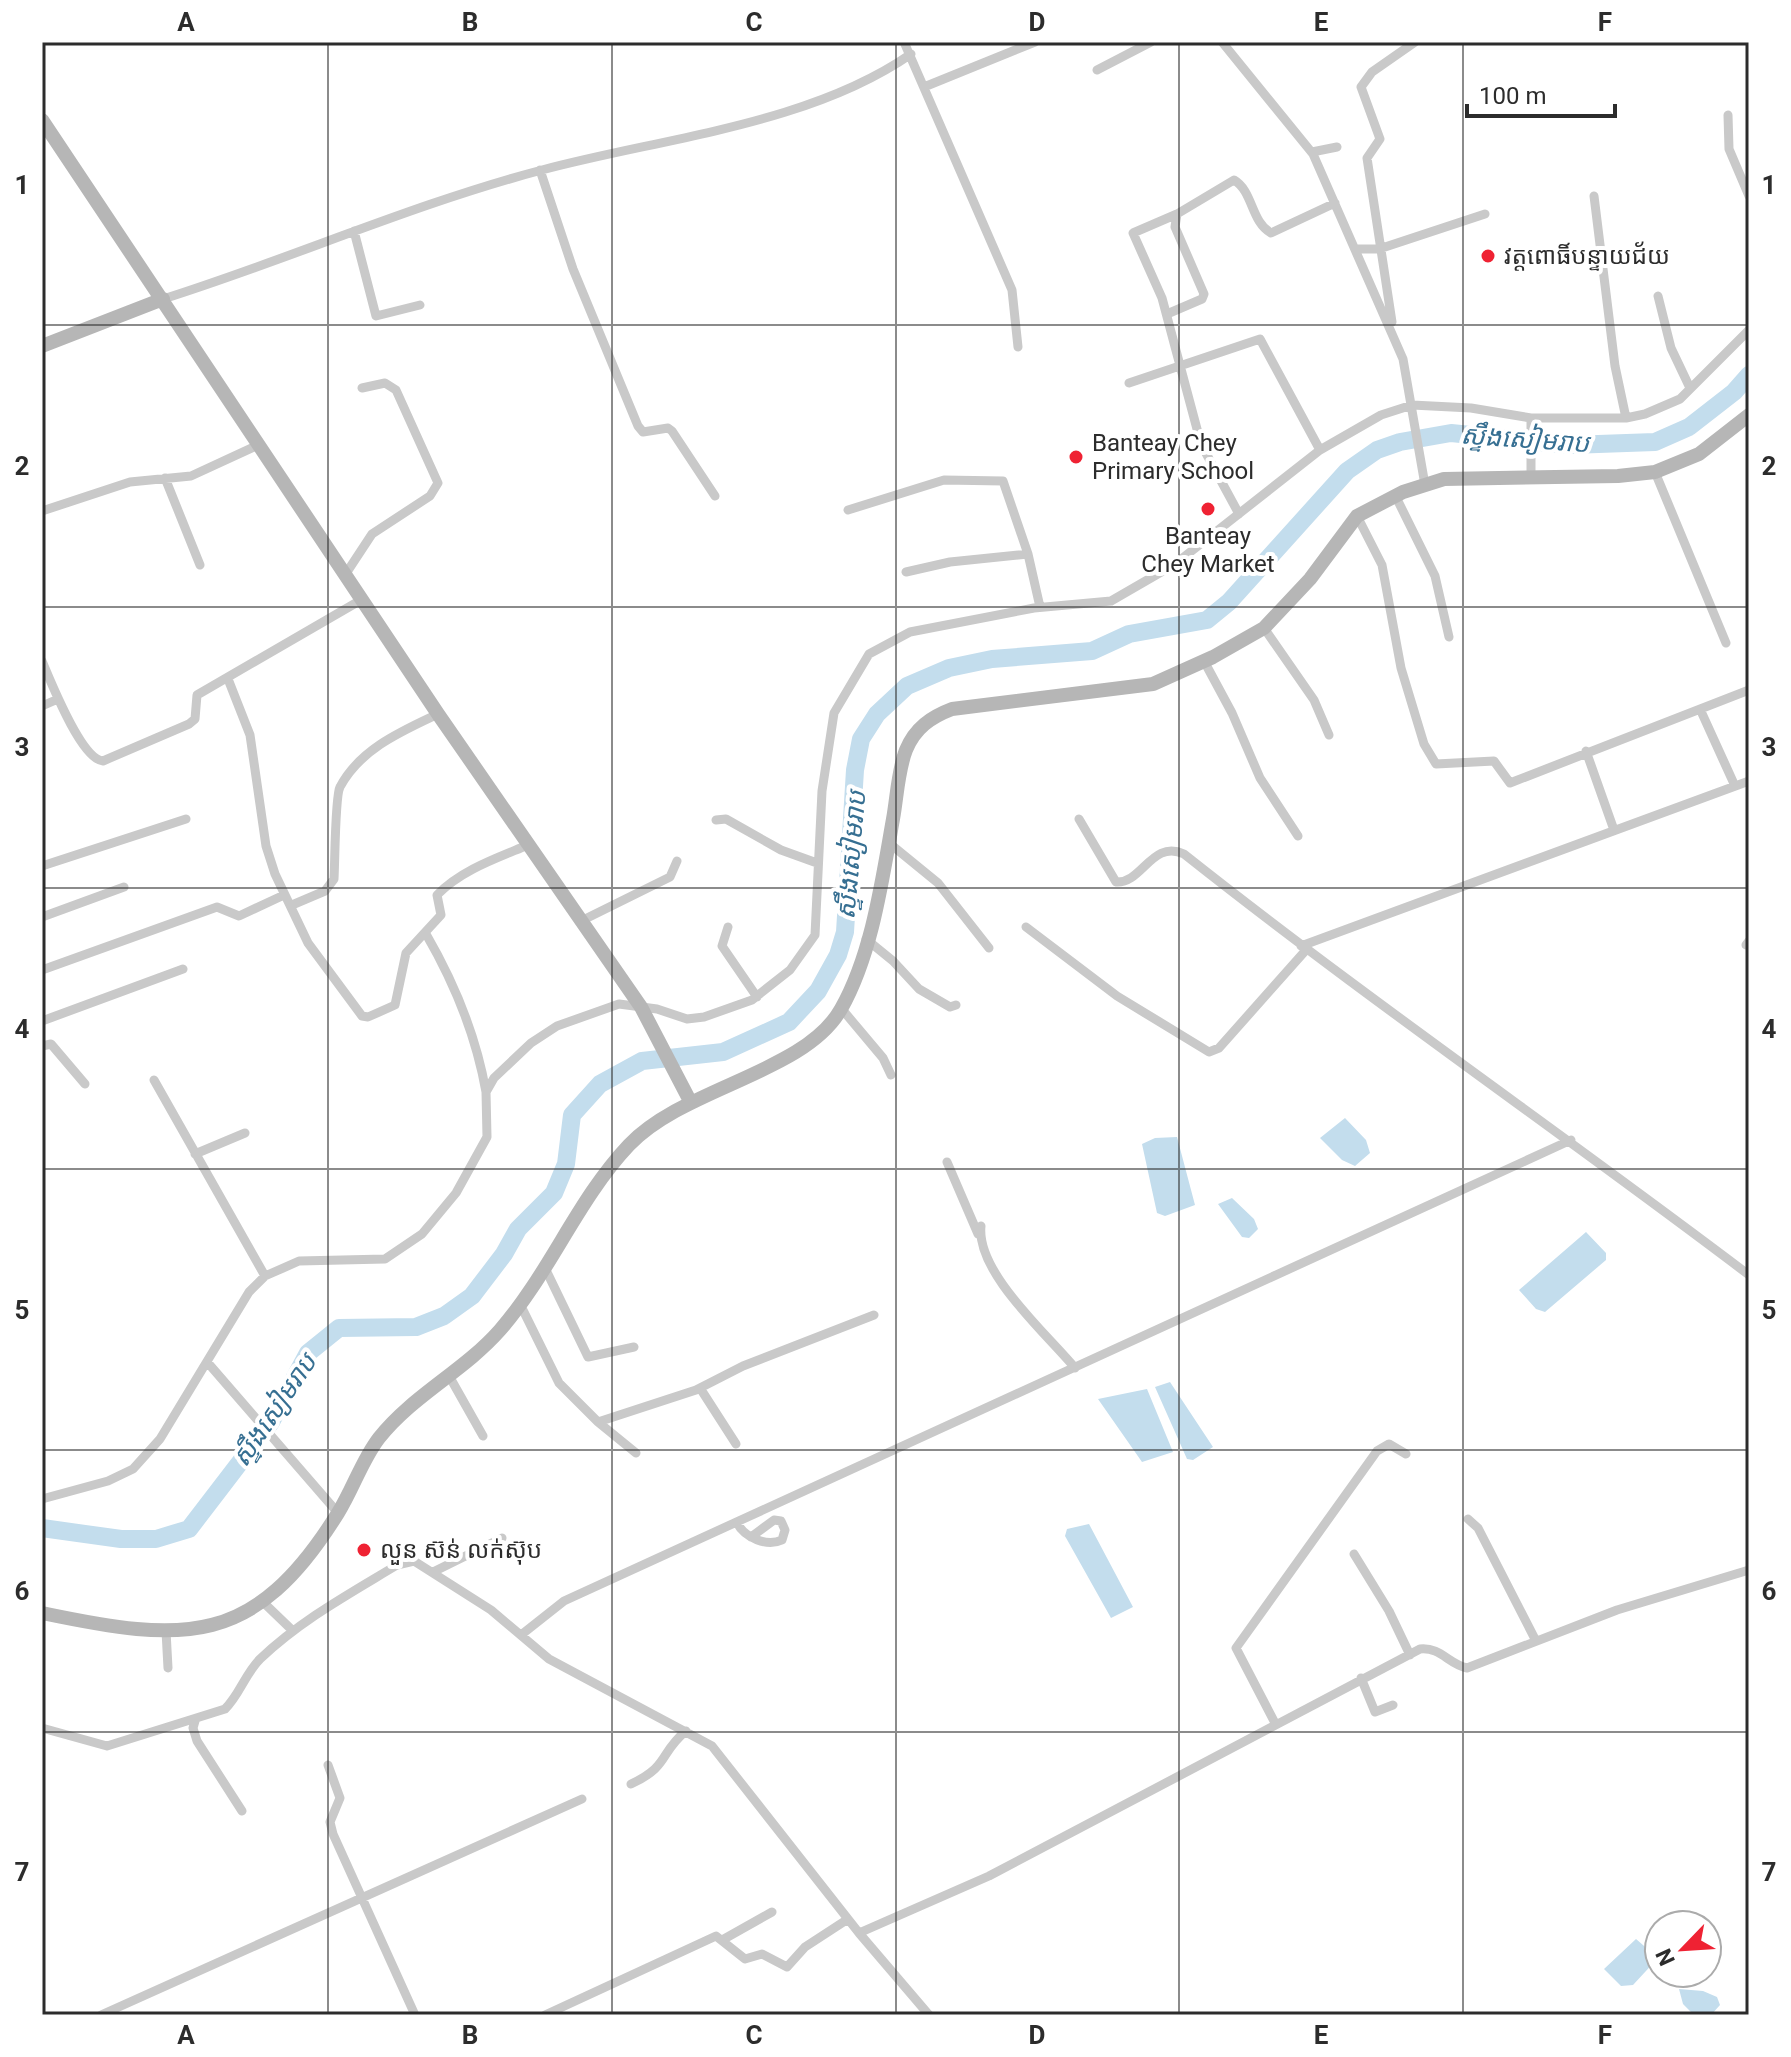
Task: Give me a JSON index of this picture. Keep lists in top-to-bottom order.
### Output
{
  "water": ["ស្ទឹងសៀមរាប"],
  "places": [
    "វត្តពោធិ៍បន្ទាយជ័យ",
    "Banteay Chey Primary School",
    "Banteay Chey Market",
    "លួន ស៊ន់ លក់ស៊ុប"
  ],
  "scale_bar": "100 m",
  "north": "bottom left",
  "grid": {
    "columns": [
      "A",
      "B",
      "C",
      "D",
      "E",
      "F"
    ],
    "rows": [
      "1",
      "2",
      "3",
      "4",
      "5",
      "6",
      "7"
    ]
  }
}
